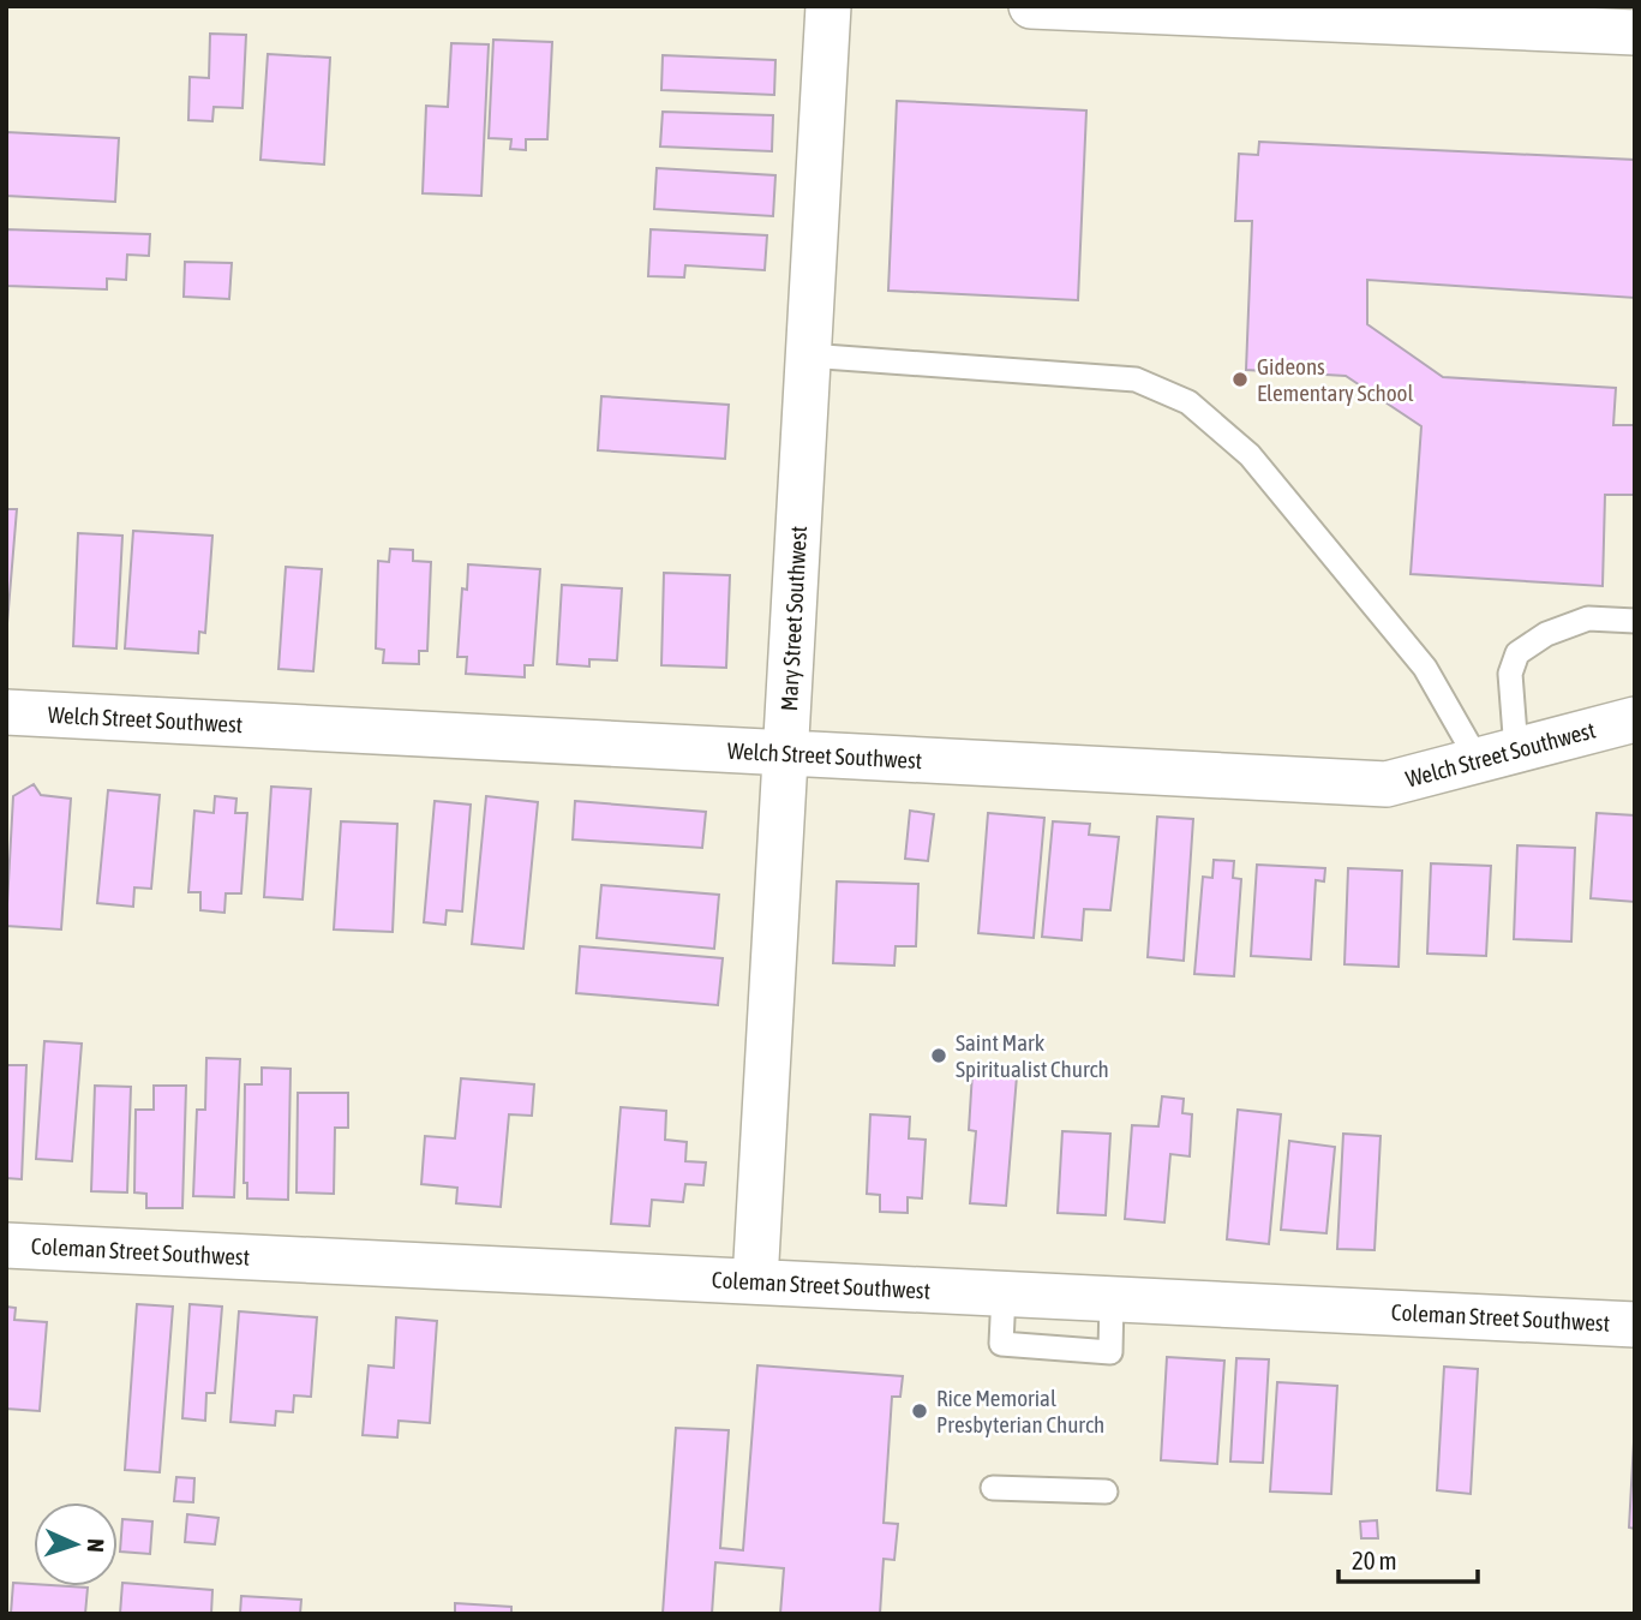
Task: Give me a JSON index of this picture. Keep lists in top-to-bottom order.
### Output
{
  "streets": {
    "street": ["Mary Street Southwest", "Welch Street Southwest", "Coleman Street Southwest"]
  },
  "crossings": [
    ["Mary Street Southwest", "Welch Street Southwest"],
    ["Mary Street Southwest", "Coleman Street Southwest"]
  ],
  "places": ["Gideons Elementary School", "Saint Mark Spiritualist Church", "Rice Memorial Presbyterian Church"],
  "scale_bar": "20 m",
  "north": "right"
}
